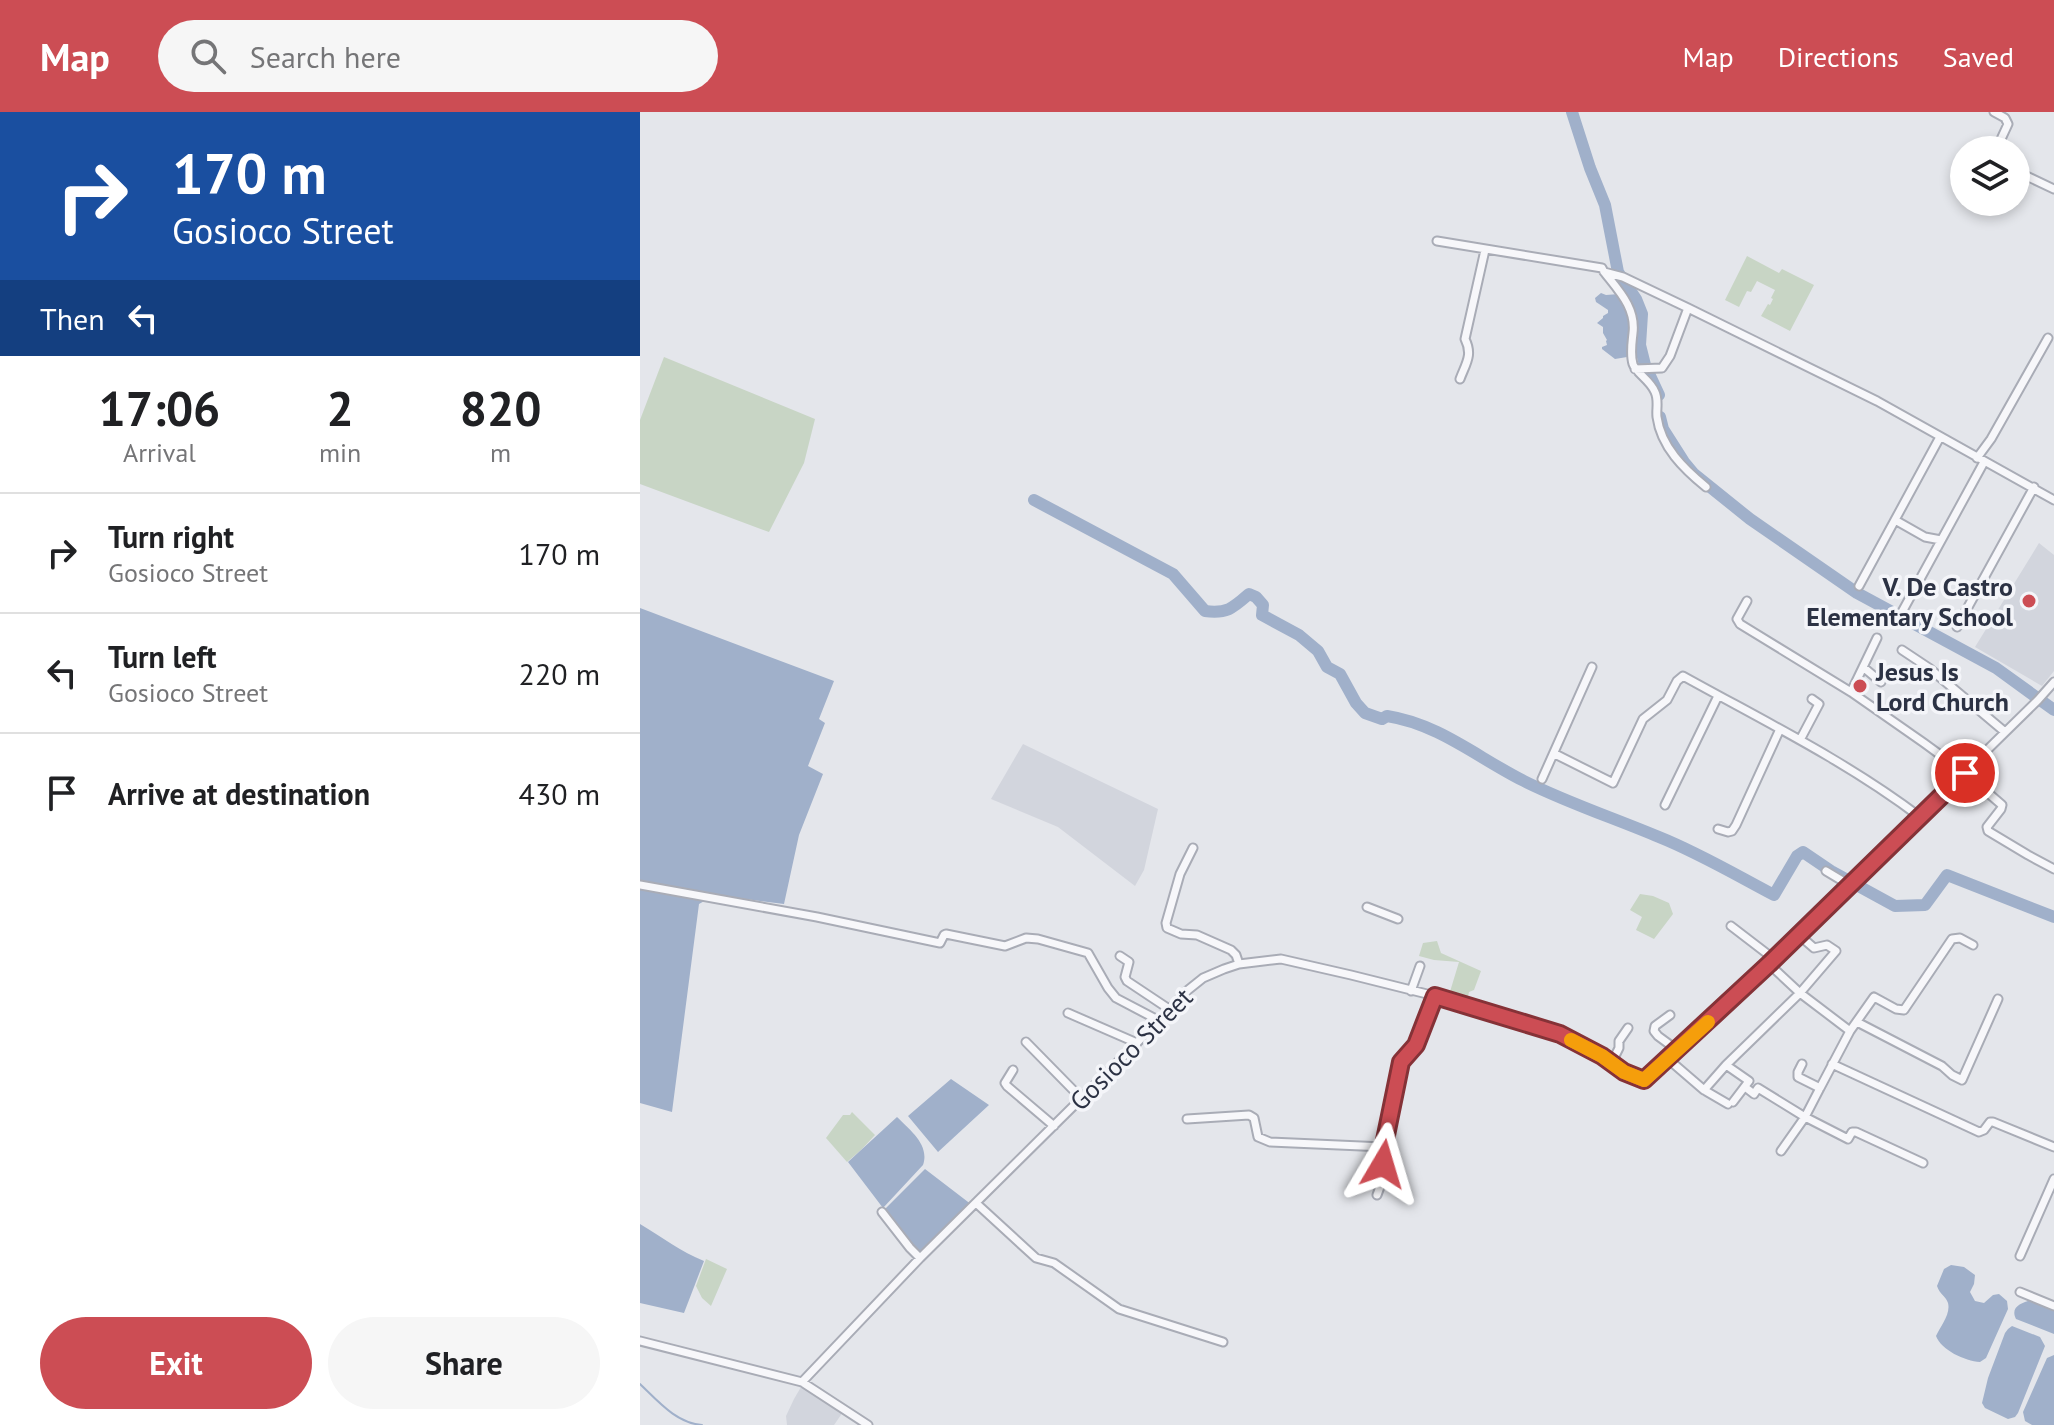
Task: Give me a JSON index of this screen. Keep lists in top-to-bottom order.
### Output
{
  "streets": {
    "street": ["Gosioco Street"]
  },
  "places": ["V. De Castro Elementary School", "Jesus Is Lord Church"],
  "page": {
    "header": "Map",
    "search": "Search here",
    "nav": ["Map", "Directions", "Saved"],
    "turn": ["170 m", "Gosioco Street"],
    "then": "Then",
    "eta": [
      "17:06",
      "Arrival",
      "2",
      "min",
      "820",
      "m"
    ],
    "list": [
      {
        "name": "Turn right",
        "note": "Gosioco Street",
        "value": "170 m"
      },
      {
        "name": "Turn left",
        "note": "Gosioco Street",
        "value": "220 m"
      },
      {
        "name": "Arrive at destination",
        "value": "430 m"
      }
    ],
    "buttons": ["Exit", "Share"]
  }
}
